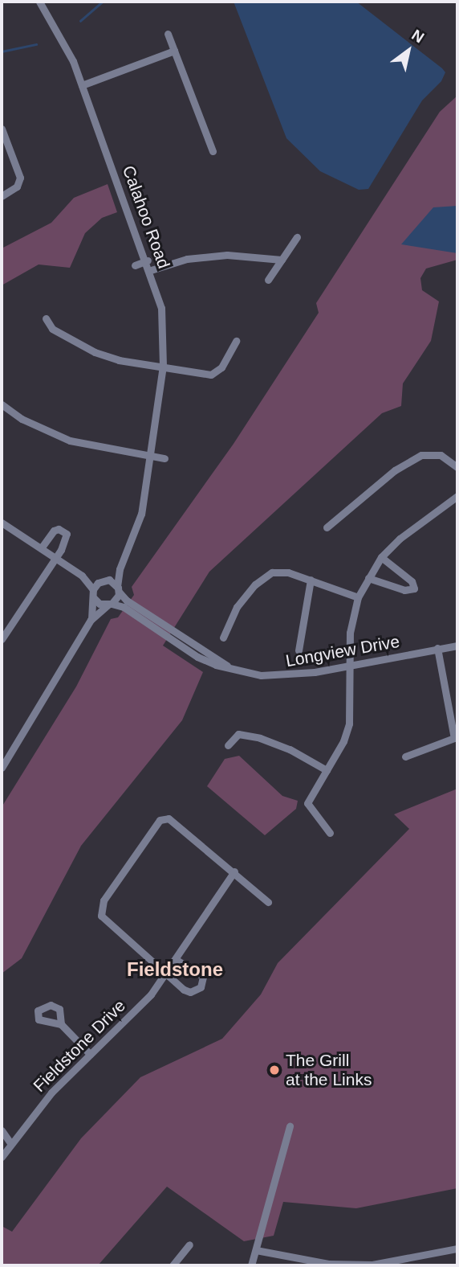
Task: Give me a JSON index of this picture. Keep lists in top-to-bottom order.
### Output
{
  "streets": {
    "street": ["Calahoo Road", "Longview Drive", "Fieldstone Drive"]
  },
  "crossings": [
    ["Calahoo Road", "Longview Drive"]
  ],
  "districts": ["Fieldstone"],
  "places": ["The Grill at the Links"],
  "north": "top right"
}
